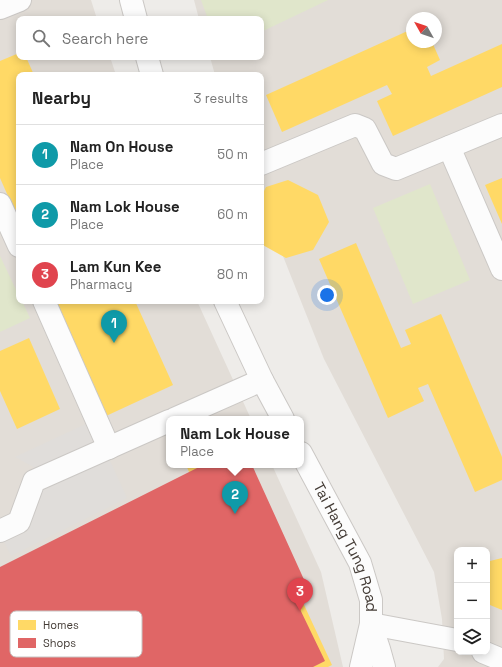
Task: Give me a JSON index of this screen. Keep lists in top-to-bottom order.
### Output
{
  "streets": {
    "street": ["Tai Hang Tung Road"]
  },
  "legend": ["Homes", "Shops"],
  "north": "top left",
  "page": {
    "search": "Search here",
    "heading": ["Nearby", "3 results"],
    "list": [
      {
        "mark": "1",
        "name": "Nam On House",
        "note": "Place",
        "value": "50 m"
      },
      {
        "mark": "2",
        "name": "Nam Lok House",
        "note": "Place",
        "value": "60 m"
      },
      {
        "mark": "3",
        "name": "Lam Kun Kee",
        "note": "Pharmacy",
        "value": "80 m"
      }
    ],
    "pins": ["1", "2", "3"],
    "popup": ["Nam Lok House", "Place"],
    "map_buttons": ["+", "−"]
  }
}
